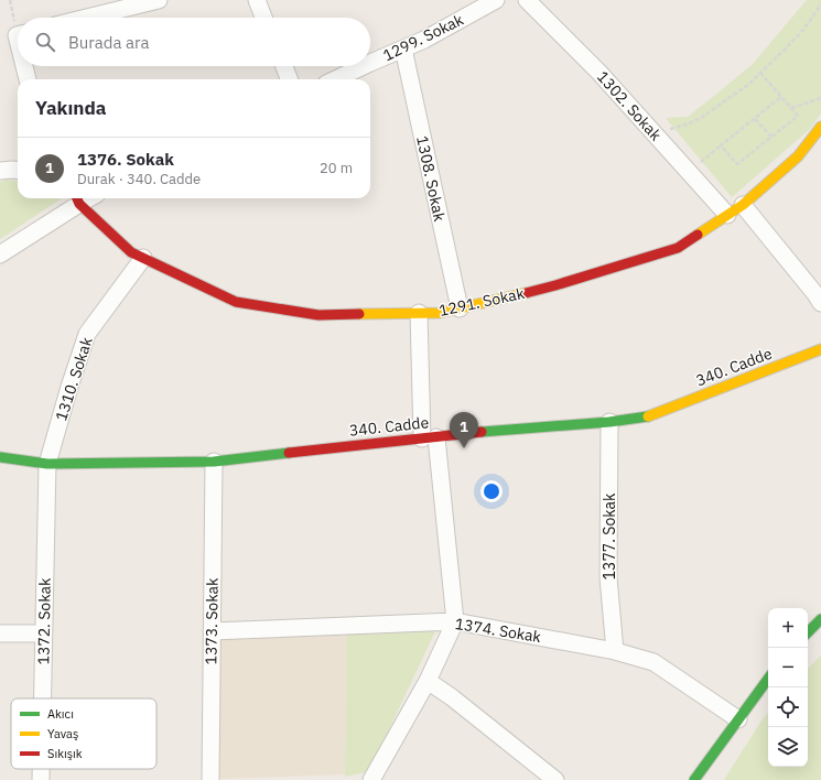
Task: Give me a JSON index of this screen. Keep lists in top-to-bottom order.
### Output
{
  "streets": {
    "street": [
      "1299. Sokak",
      "1302. Sokak",
      "1308. Sokak",
      "1291. Sokak",
      "340. Cadde",
      "1310. Sokak",
      "1377. Sokak",
      "1372. Sokak",
      "1373. Sokak",
      "1374. Sokak"
    ]
  },
  "crossings": [
    ["1299. Sokak", "1308. Sokak"],
    ["1302. Sokak", "1291. Sokak"],
    ["1308. Sokak", "1291. Sokak"],
    ["1291. Sokak", "1310. Sokak"],
    ["340. Cadde", "1310. Sokak"],
    ["340. Cadde", "1377. Sokak"],
    ["340. Cadde", "1372. Sokak"],
    ["340. Cadde", "1373. Sokak"],
    ["1310. Sokak", "1372. Sokak"],
    ["1377. Sokak", "1374. Sokak"],
    ["1373. Sokak", "1374. Sokak"]
  ],
  "legend": ["Akıcı", "Yavaş", "Sıkışık"],
  "page": {
    "search": "Burada ara",
    "heading": "Yakında",
    "list": [
      {
        "mark": "1",
        "name": "1376. Sokak",
        "note": "Durak · 340. Cadde",
        "value": "20 m"
      }
    ],
    "pins": "1",
    "map_buttons": ["+", "−"]
  }
}
